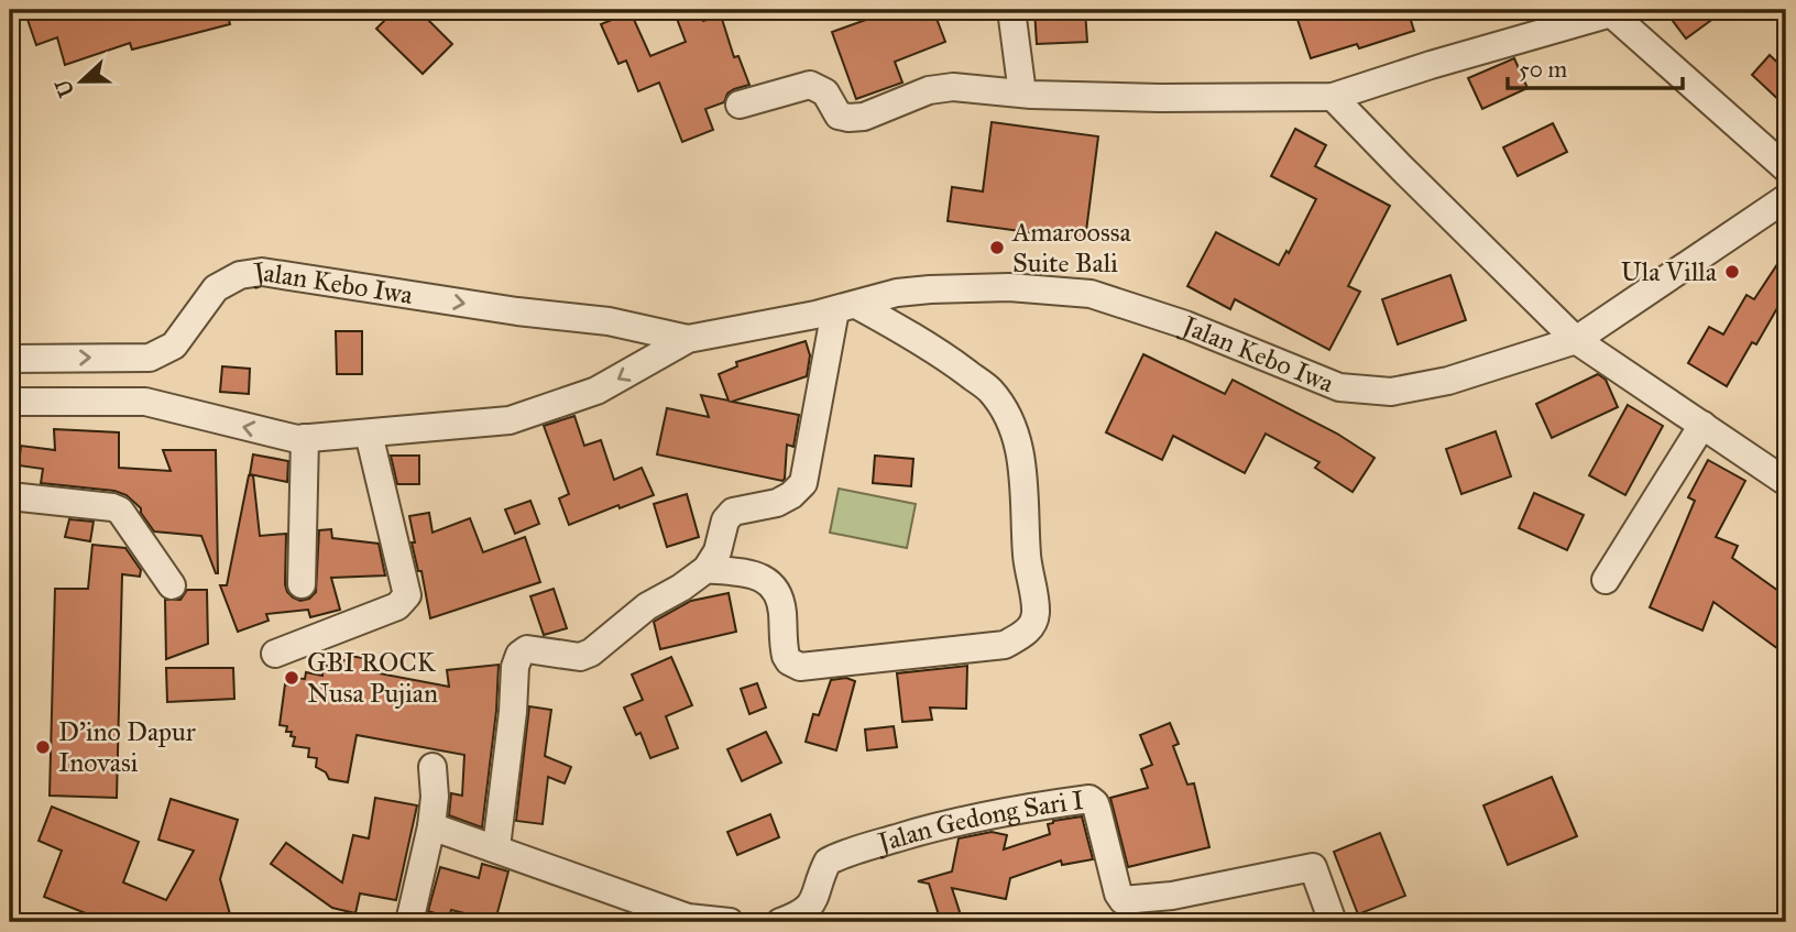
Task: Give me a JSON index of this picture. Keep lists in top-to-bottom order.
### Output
{
  "streets": {
    "street": ["Jalan Kebo Iwa", "Jalan Gedong Sari I"]
  },
  "places": [
    "Amaroossa Suite Bali",
    "Ula Villa",
    "GBI ROCK Nusa Pujian",
    "D'ino Dapur Inovasi"
  ],
  "scale_bar": "50 m",
  "north": "left"
}
